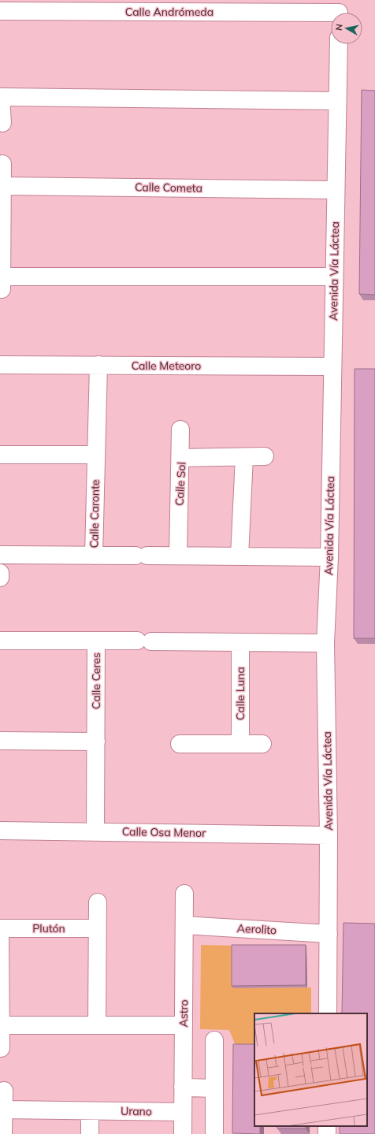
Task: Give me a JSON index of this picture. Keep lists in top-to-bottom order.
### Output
{
  "streets": {
    "street": [
      "Calle Andrómeda",
      "Calle Cometa",
      "Avenida Vía Láctea",
      "Calle Meteoro",
      "Calle Sol",
      "Calle Caronte",
      "Calle Ceres",
      "Calle Luna",
      "Calle Osa Menor",
      "Plutón",
      "Aerolito",
      "Astro",
      "Urano"
    ]
  },
  "crossings": [
    ["Calle Cometa", "Avenida Vía Láctea"],
    ["Avenida Vía Láctea", "Calle Meteoro"],
    ["Avenida Vía Láctea", "Calle Osa Menor"],
    ["Avenida Vía Láctea", "Aerolito"],
    ["Calle Meteoro", "Calle Caronte"],
    ["Calle Ceres", "Calle Osa Menor"],
    ["Aerolito", "Astro"],
    ["Astro", "Urano"]
  ],
  "north": "left"
}
